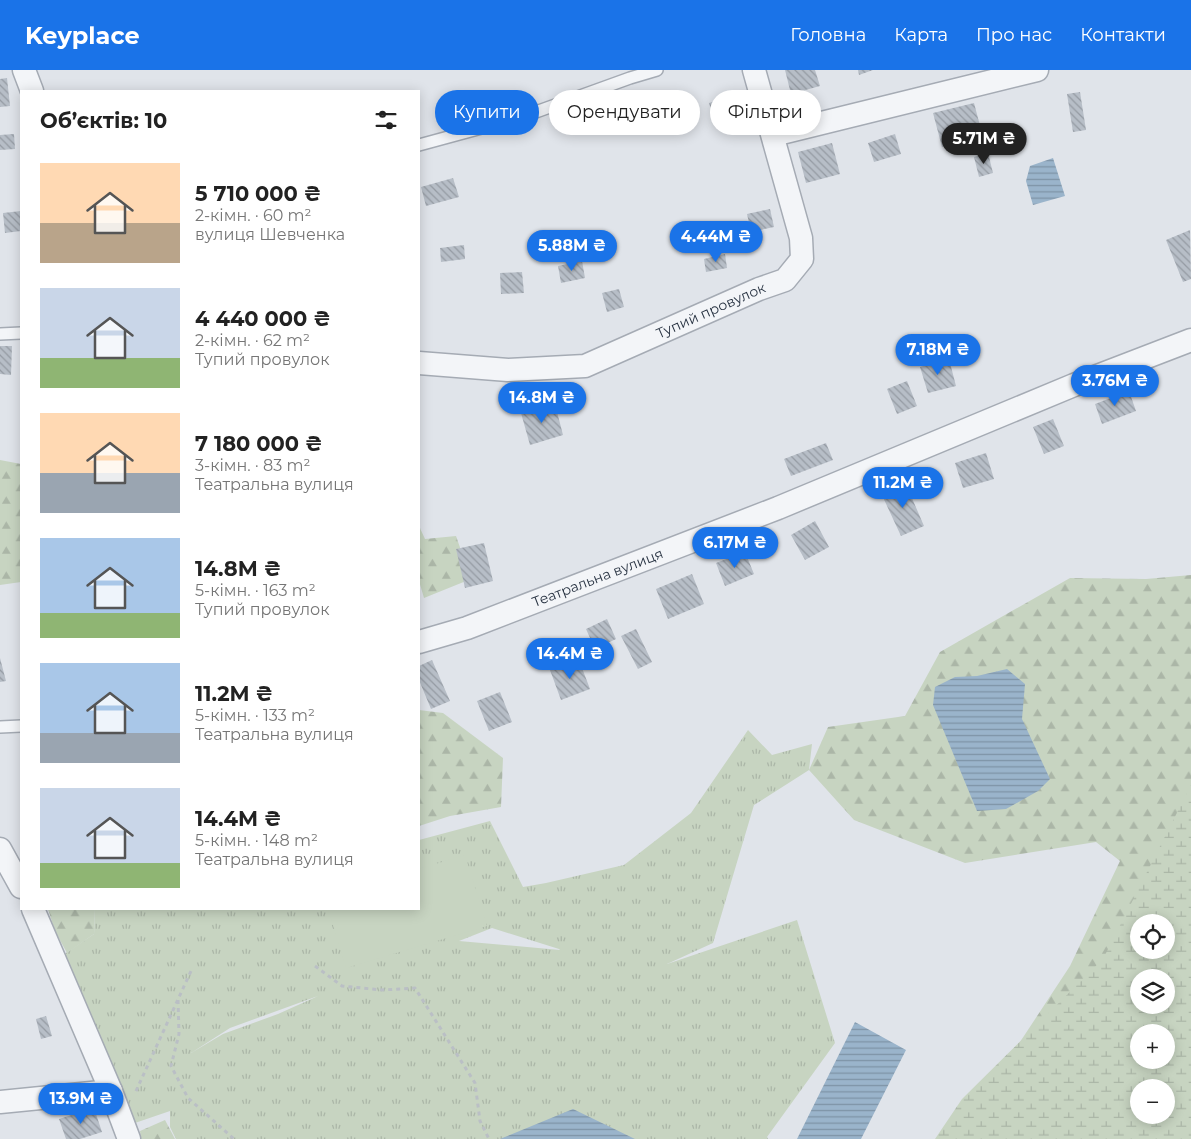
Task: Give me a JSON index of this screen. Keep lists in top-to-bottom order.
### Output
{
  "streets": {
    "street": ["Тупий провулок", "Театральна вулиця"]
  },
  "page": {
    "header": "Keyplace",
    "nav": [
      "Головна",
      "Карта",
      "Про нас",
      "Контакти"
    ],
    "chip": ["Купити", "Орендувати", "Фільтри"],
    "heading": "Об’єктів: 10",
    "price": [
      "5.71M ₴",
      "4.44M ₴",
      "5.88M ₴",
      "7.18M ₴",
      "3.76M ₴",
      "14.8M ₴",
      "11.2M ₴",
      "6.17M ₴",
      "14.4M ₴",
      "13.9M ₴"
    ],
    "list": [
      {
        "name": "5 710 000 ₴",
        "note": "2-кімн. · 60 m² · вулиця Шевченка"
      },
      {
        "name": "4 440 000 ₴",
        "note": "2-кімн. · 62 m² · Тупий провулок"
      },
      {
        "name": "7 180 000 ₴",
        "note": "3-кімн. · 83 m² · Театральна вулиця"
      },
      {
        "name": "14.8M ₴",
        "note": "5-кімн. · 163 m² · Тупий провулок"
      },
      {
        "name": "11.2M ₴",
        "note": "5-кімн. · 133 m² · Театральна вулиця"
      },
      {
        "name": "14.4M ₴",
        "note": "5-кімн. · 148 m² · Театральна вулиця"
      }
    ],
    "map_buttons": ["+", "−"]
  }
}
